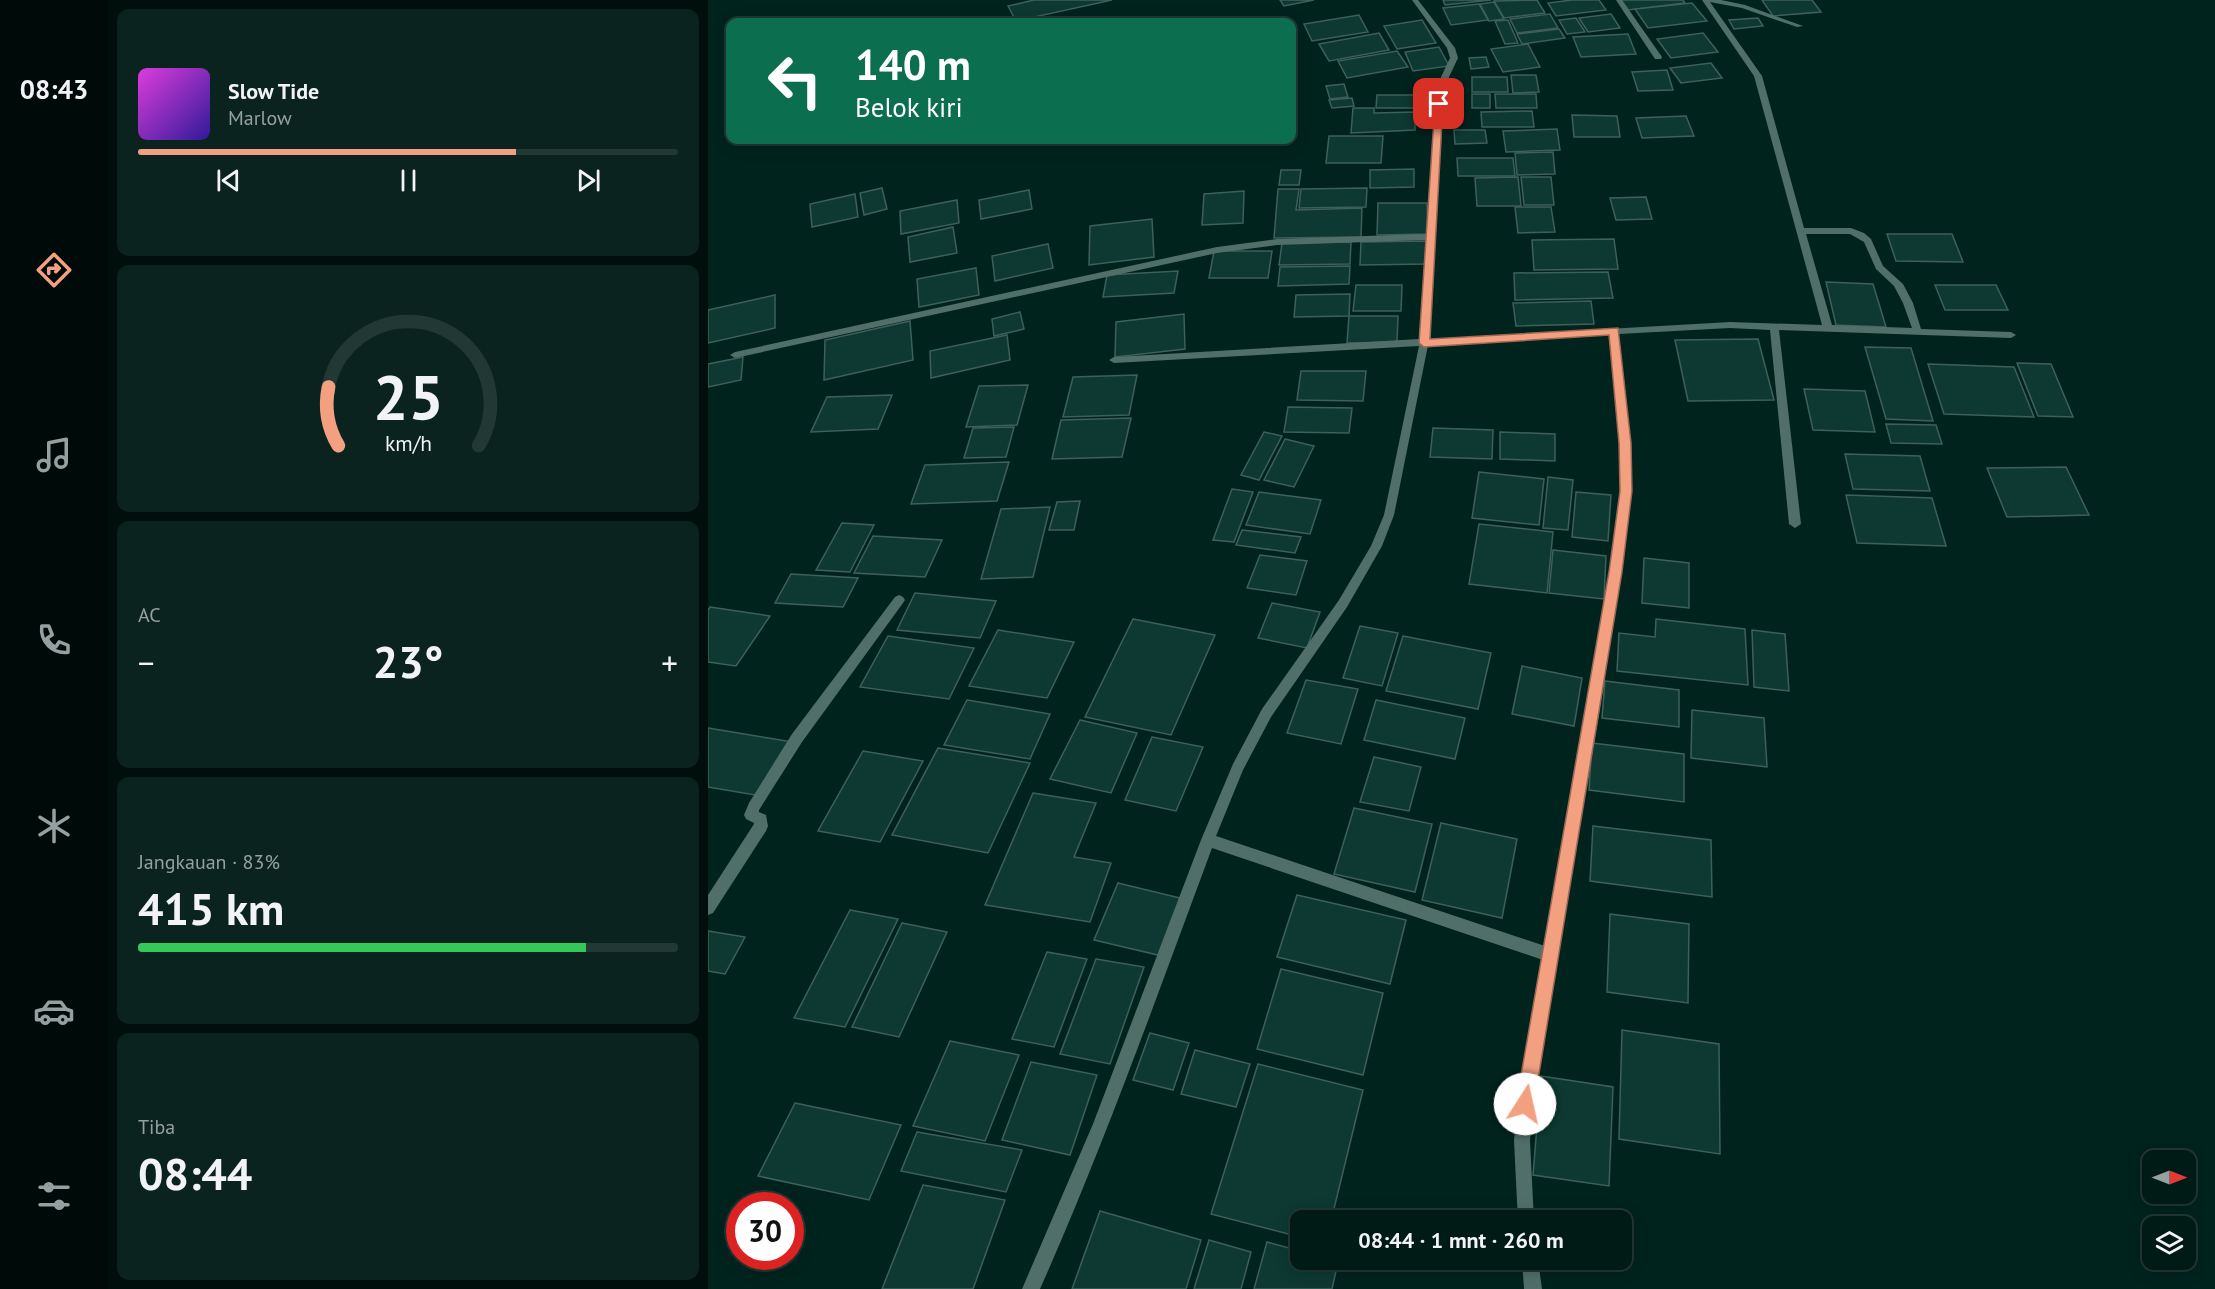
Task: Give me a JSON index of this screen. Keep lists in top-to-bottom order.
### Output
{
  "north": "right",
  "page": {
    "tabs": "08:43",
    "turn": ["140 m", "Belok kiri"],
    "song": ["Slow Tide", "Marlow"],
    "tile": [
      "AC",
      ["Jangkauan · 83%", "415 km"],
      ["Tiba", "08:44"]
    ],
    "heat": ["−", "23°", "+"],
    "limit": "30",
    "trip": "08:44 · 1 mnt · 260 m",
    "gauge": ["25", "km/h"]
  }
}
